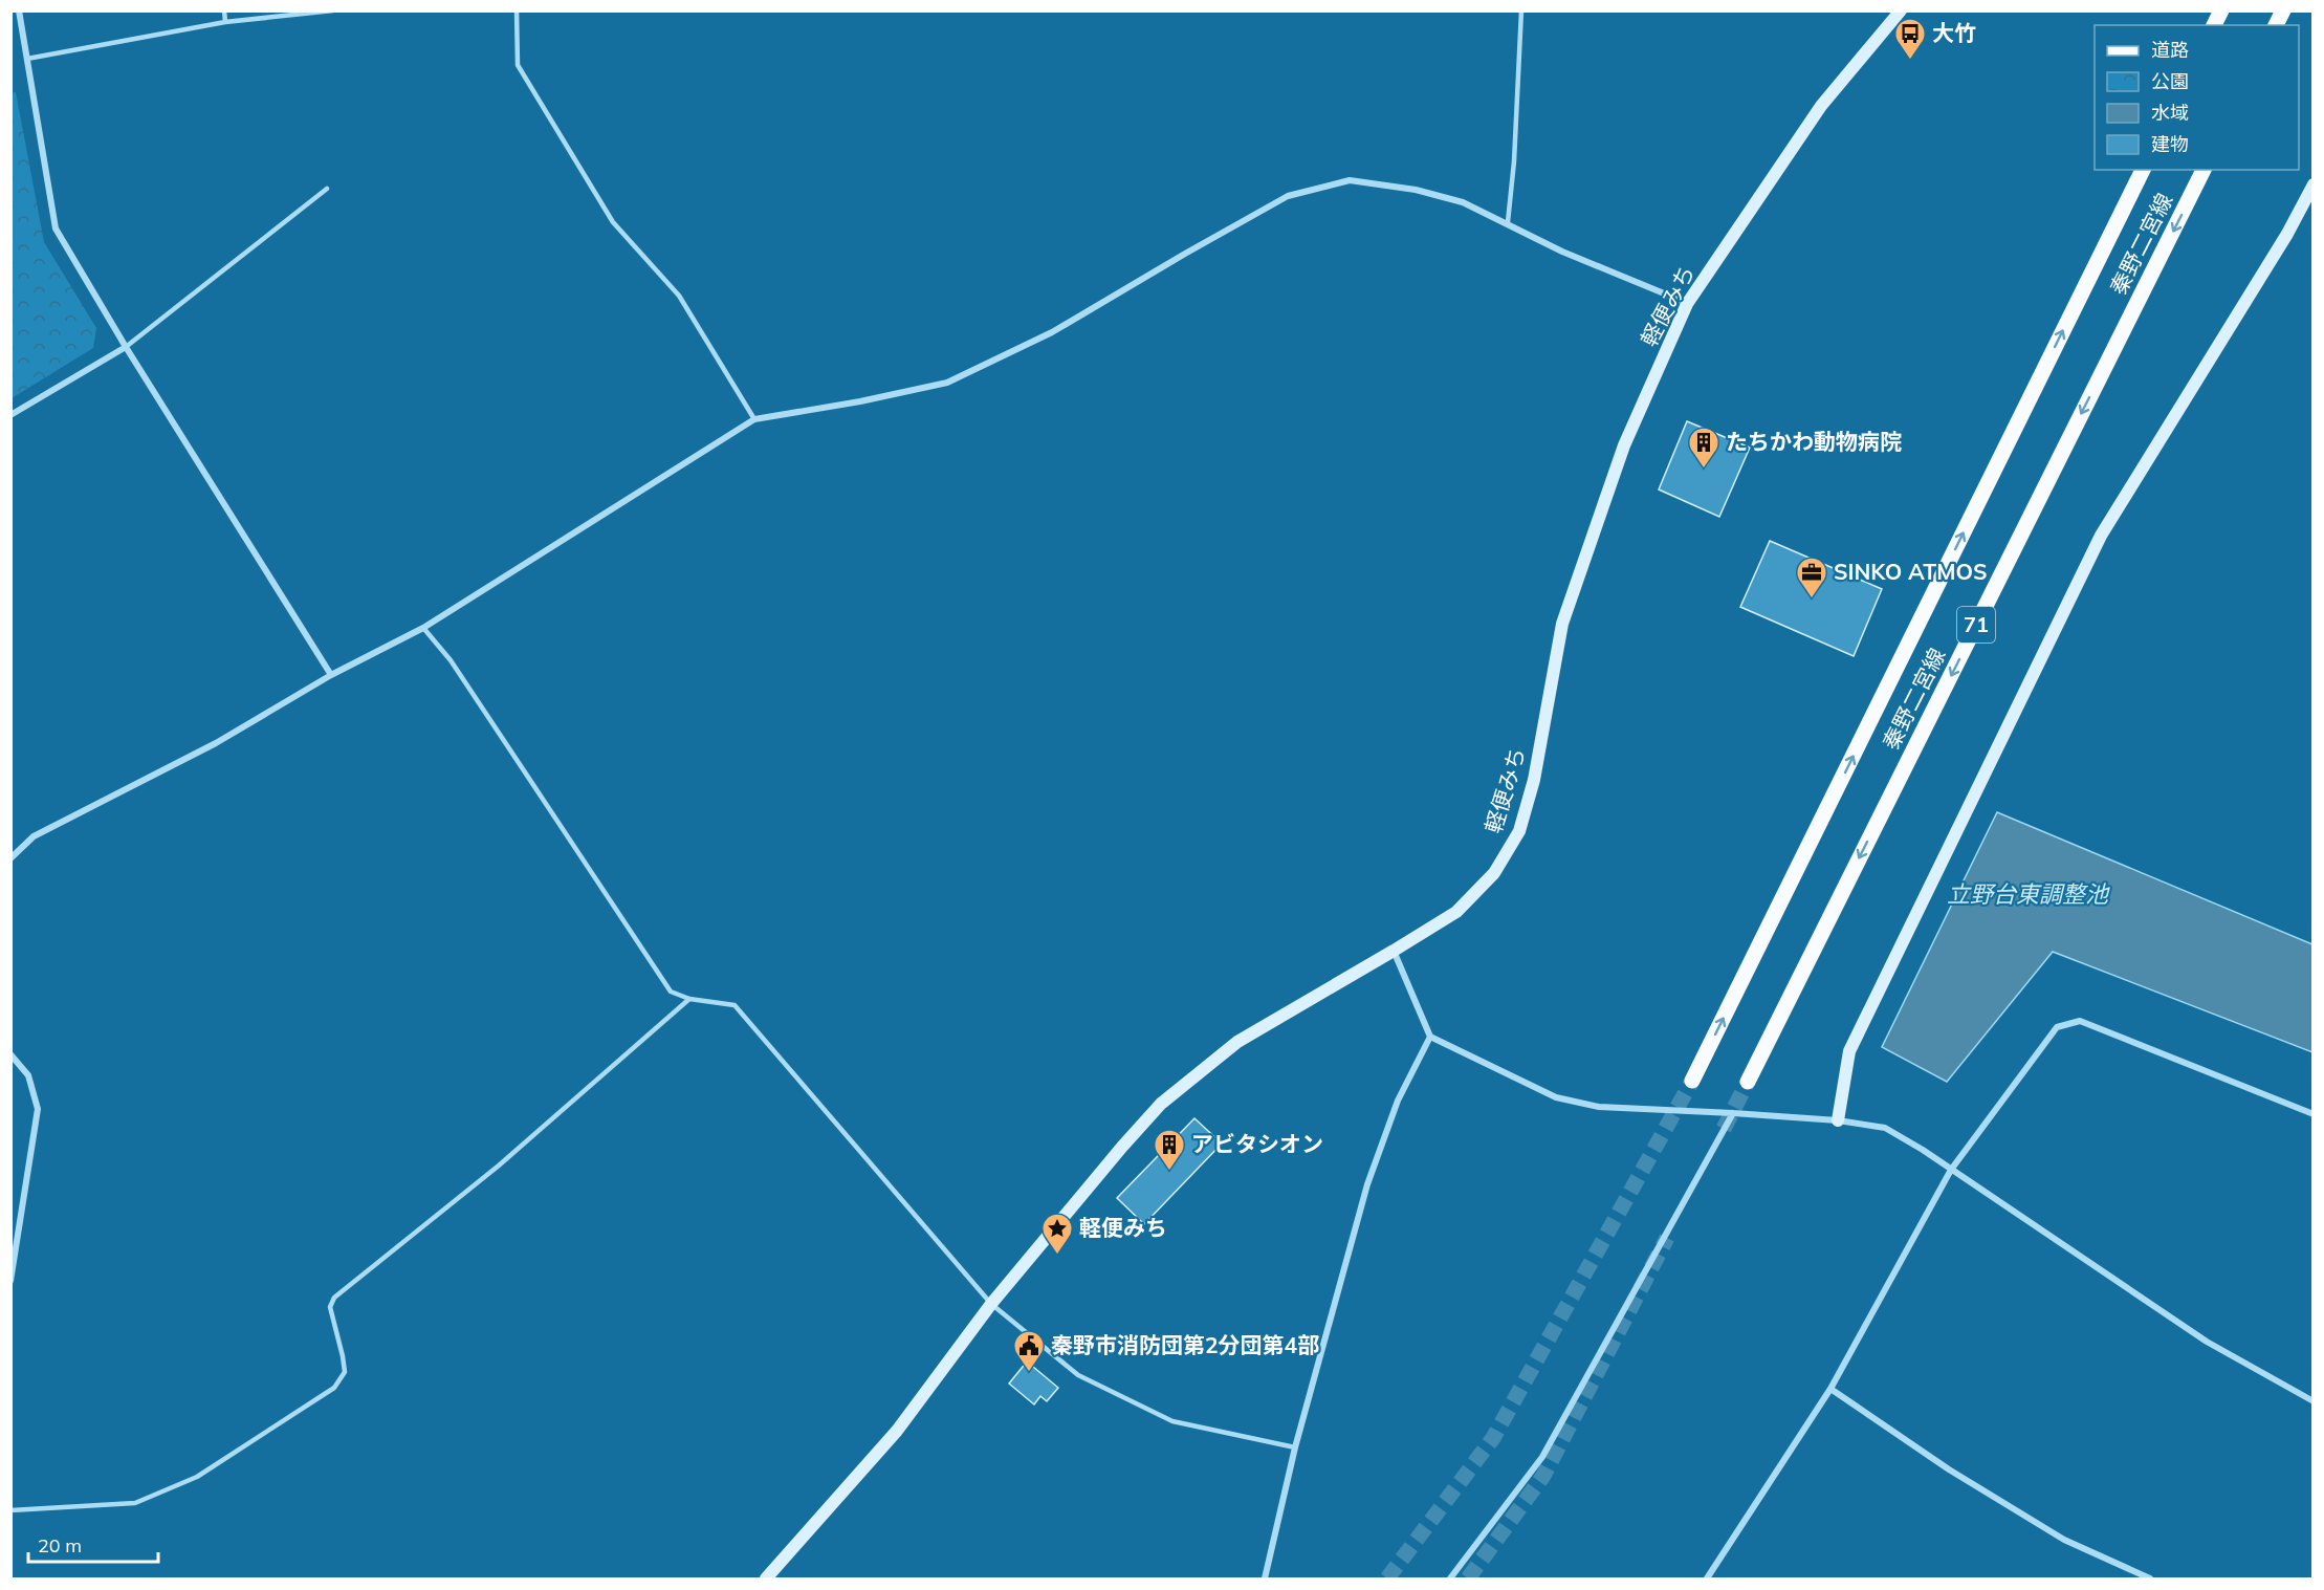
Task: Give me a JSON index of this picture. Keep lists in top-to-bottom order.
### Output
{
  "streets": {
    "main road": ["秦野二宮線", "71"],
    "street": ["軽便みち"]
  },
  "water": ["立野台東調整池"],
  "places": {
    "bus stop": ["大竹"],
    "building": ["たちかわ動物病院", "アビタシオン"],
    "office": ["SINKO ATMOS"],
    "place": ["軽便みち"],
    "public building": ["秦野市消防団第2分団第4部"]
  },
  "legend": [
    "道路",
    "公園",
    "水域",
    "建物"
  ],
  "scale_bar": "20 m"
}
